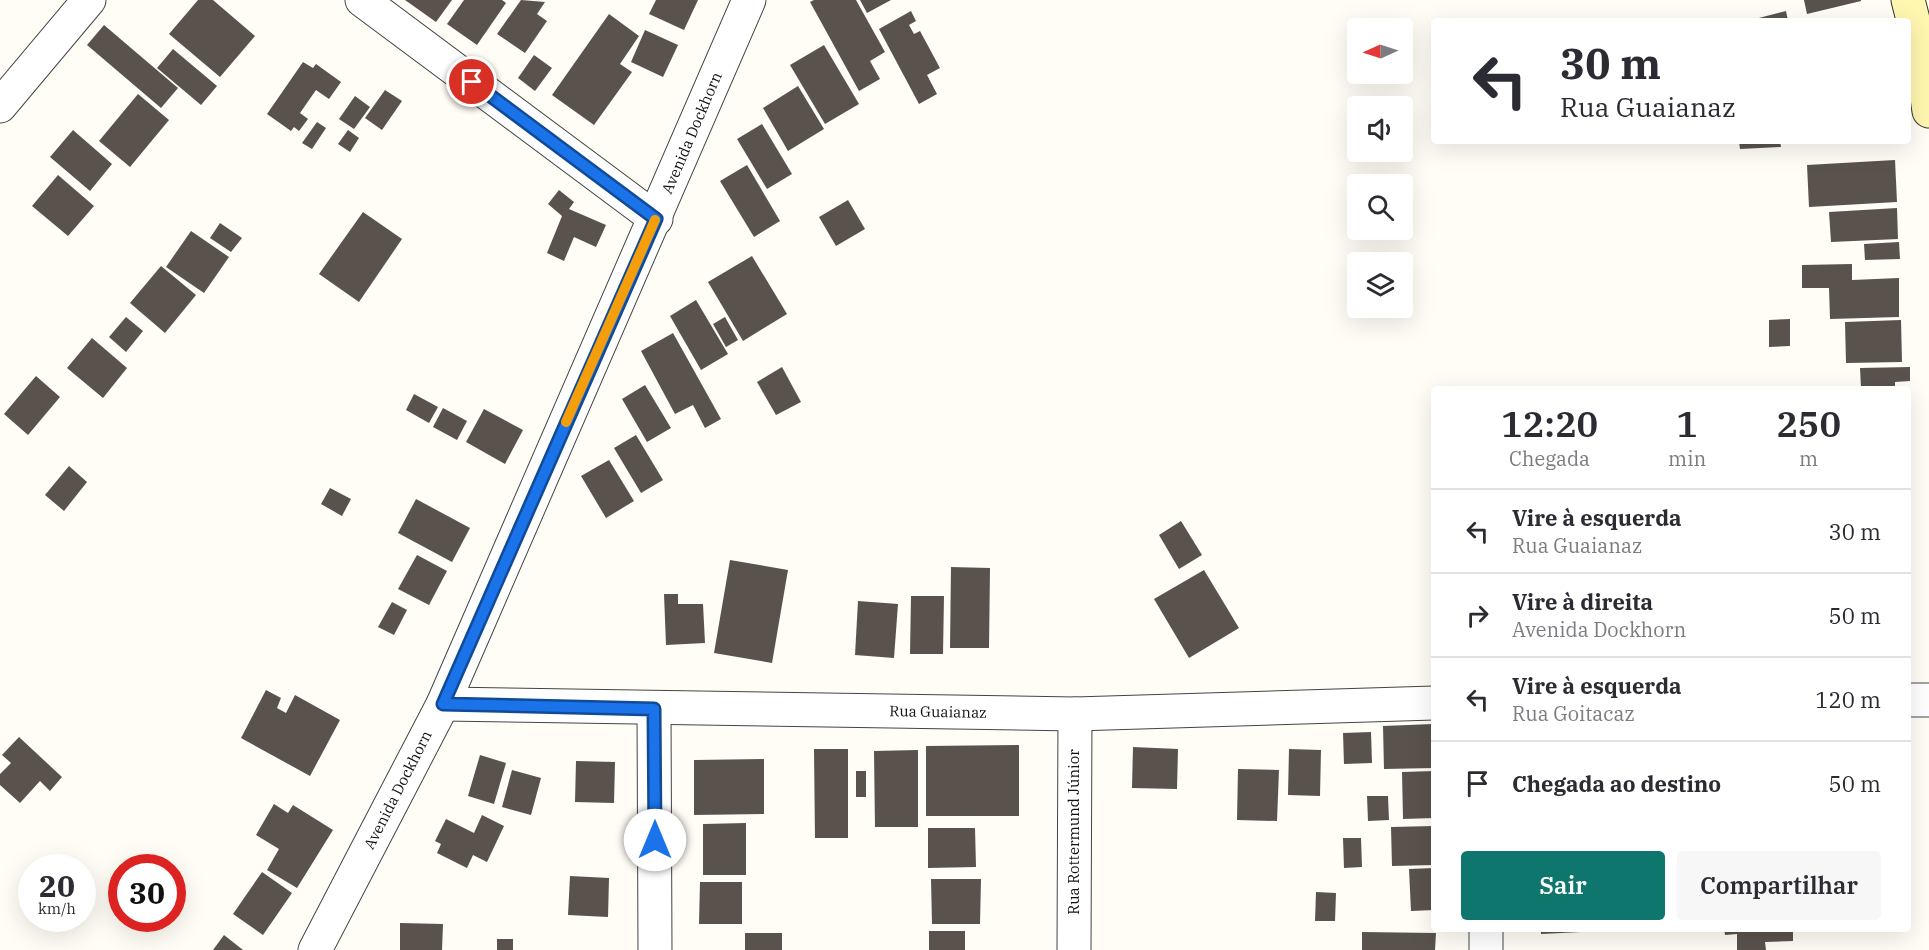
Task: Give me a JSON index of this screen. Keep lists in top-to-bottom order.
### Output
{
  "streets": {
    "street": ["Avenida Dockhorn", "Rua Guaianaz", "Rua Rottermund Júnior"]
  },
  "crossings": [
    ["Avenida Dockhorn", "Rua Guaianaz"],
    ["Rua Guaianaz", "Rua Rottermund Júnior"]
  ],
  "north": "left",
  "page": {
    "turn": ["30 m", "Rua Guaianaz"],
    "eta": [
      "12:20",
      "Chegada",
      "1",
      "min",
      "250",
      "m"
    ],
    "list": [
      {
        "name": "Vire à esquerda",
        "note": "Rua Guaianaz",
        "value": "30 m"
      },
      {
        "name": "Vire à direita",
        "note": "Avenida Dockhorn",
        "value": "50 m"
      },
      {
        "name": "Vire à esquerda",
        "note": "Rua Goitacaz",
        "value": "120 m"
      },
      {
        "name": "Chegada ao destino",
        "value": "50 m"
      }
    ],
    "buttons": ["Sair", "Compartilhar"],
    "speed": "20 km/h",
    "limit": "30"
  }
}
